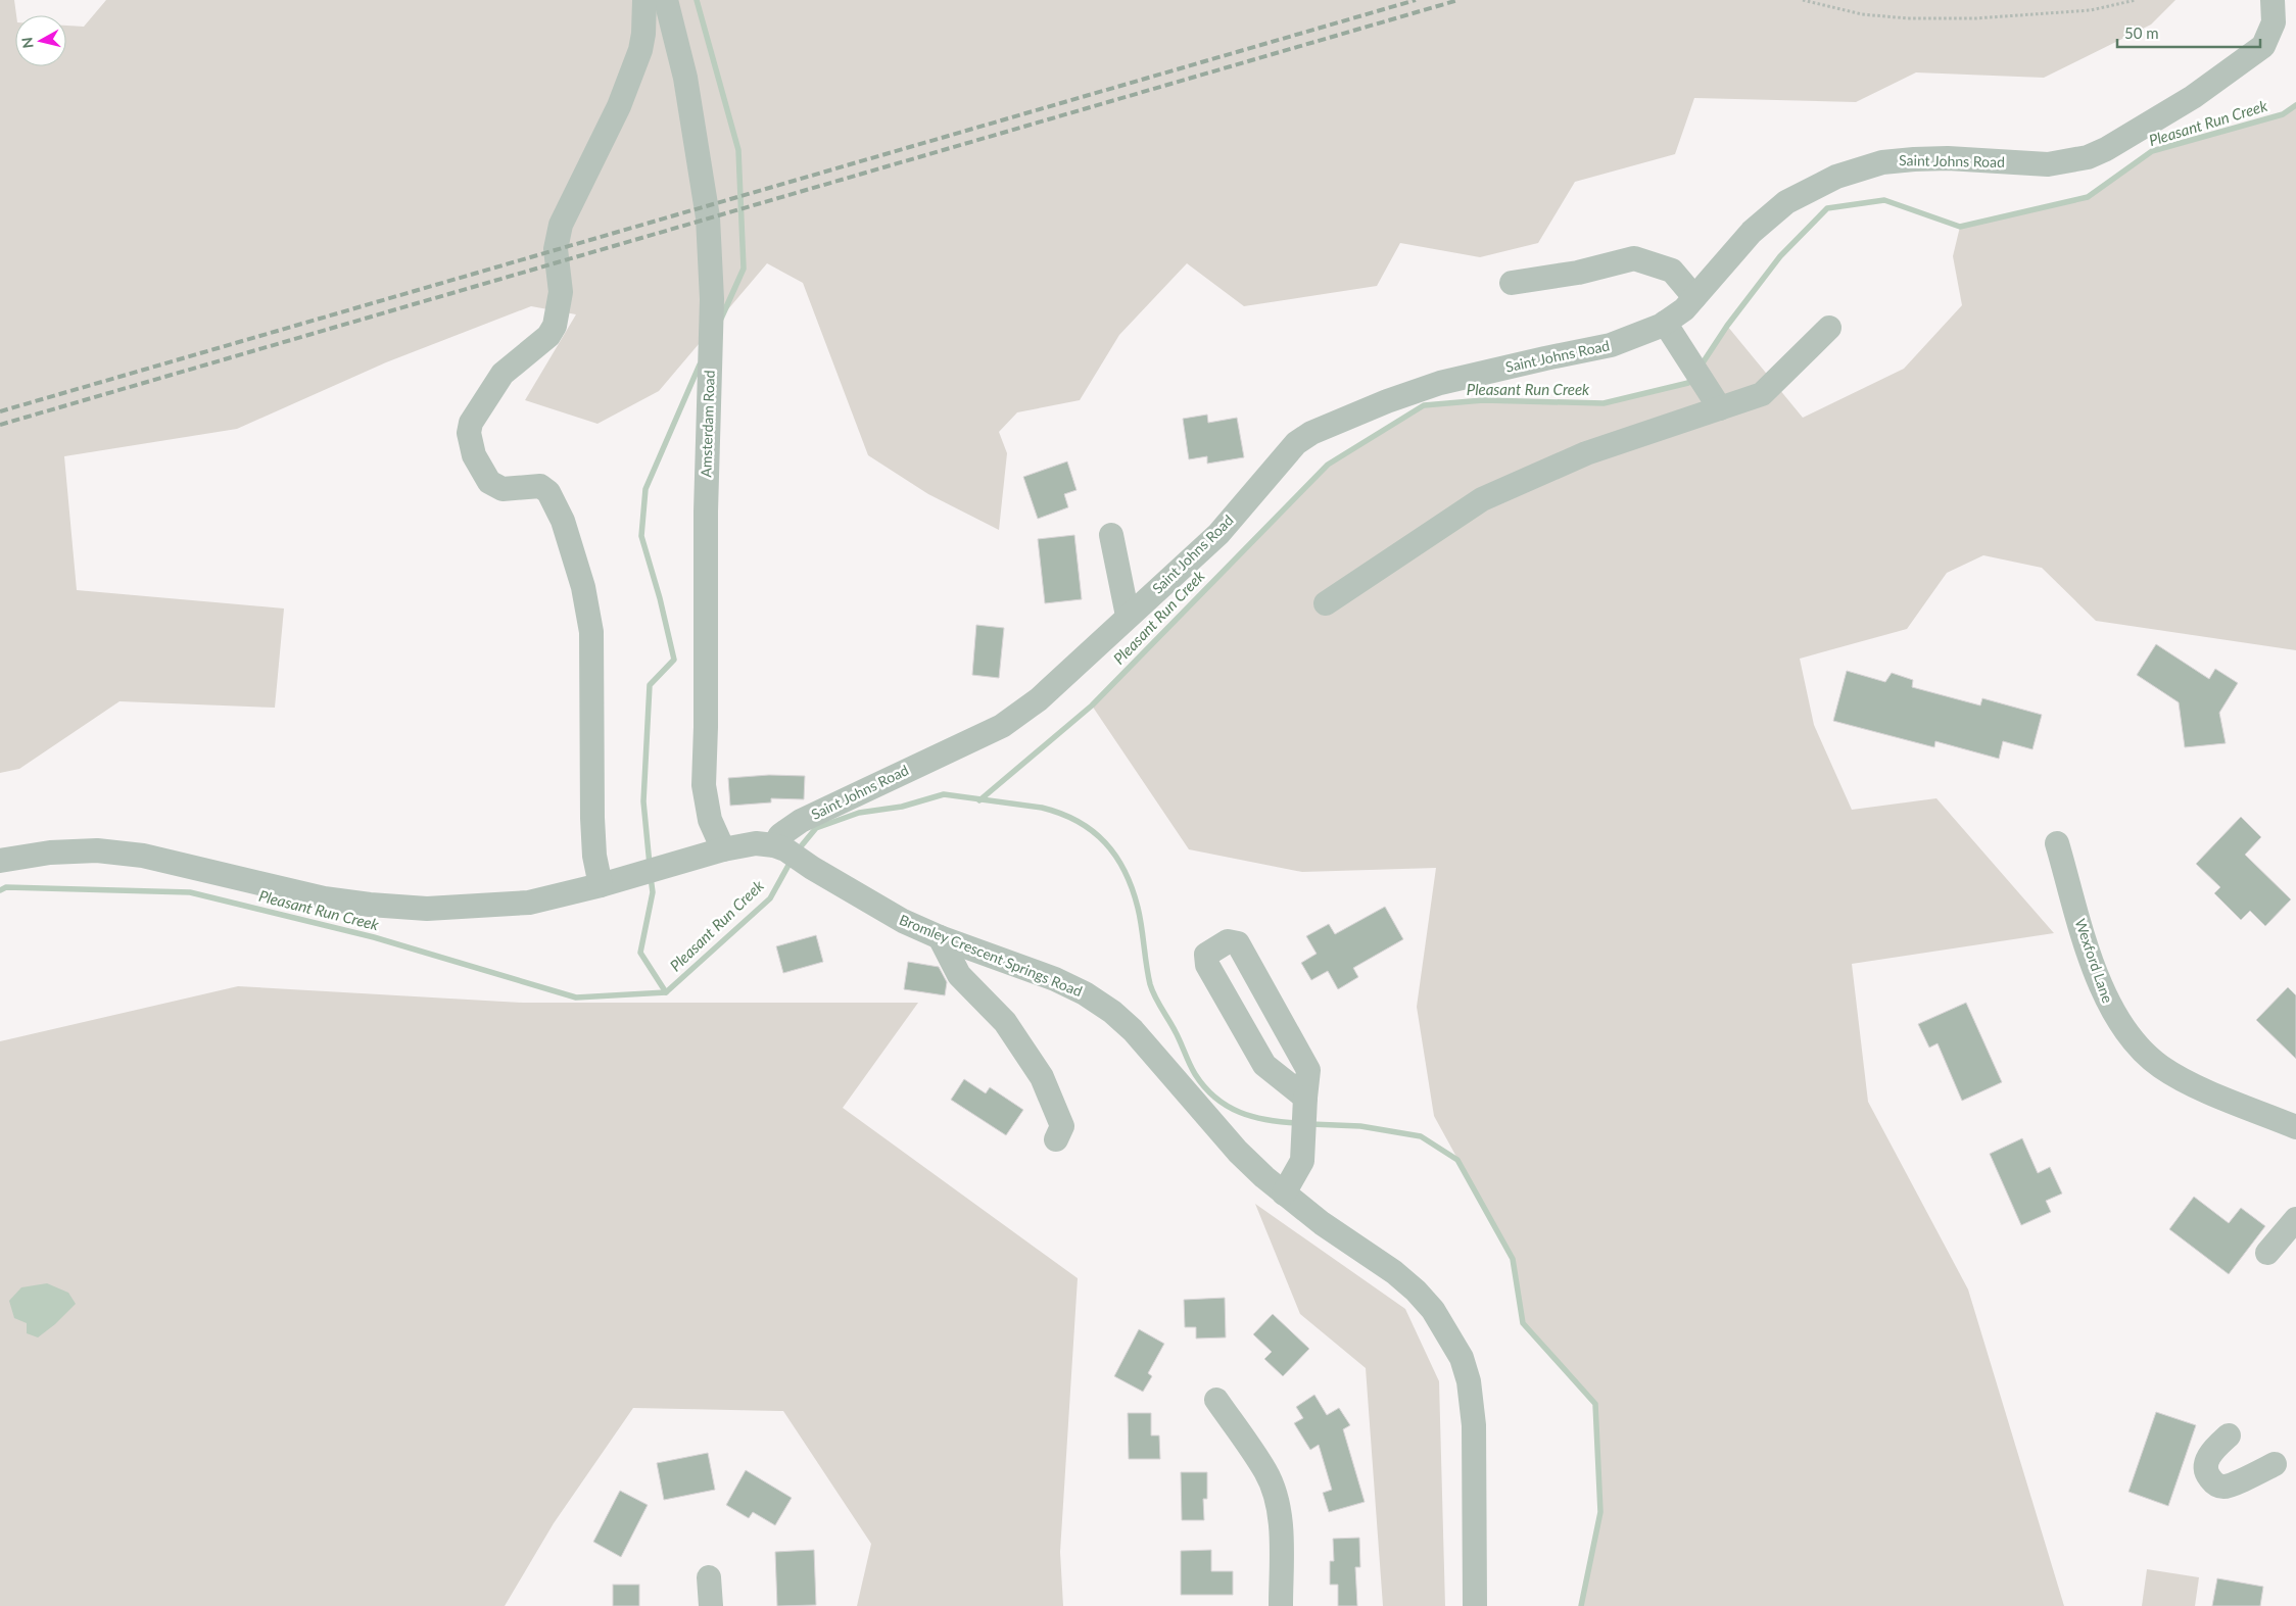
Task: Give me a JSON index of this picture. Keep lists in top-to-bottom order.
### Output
{
  "streets": {
    "street": [
      "Saint Johns Road",
      "Amsterdam Road",
      "Bromley Crescent Springs Road",
      "Wexford Lane"
    ]
  },
  "crossings": [
    ["Saint Johns Road", "Bromley Crescent Springs Road"]
  ],
  "water": ["Pleasant Run Creek"],
  "scale_bar": "50 m",
  "north": "left"
}
